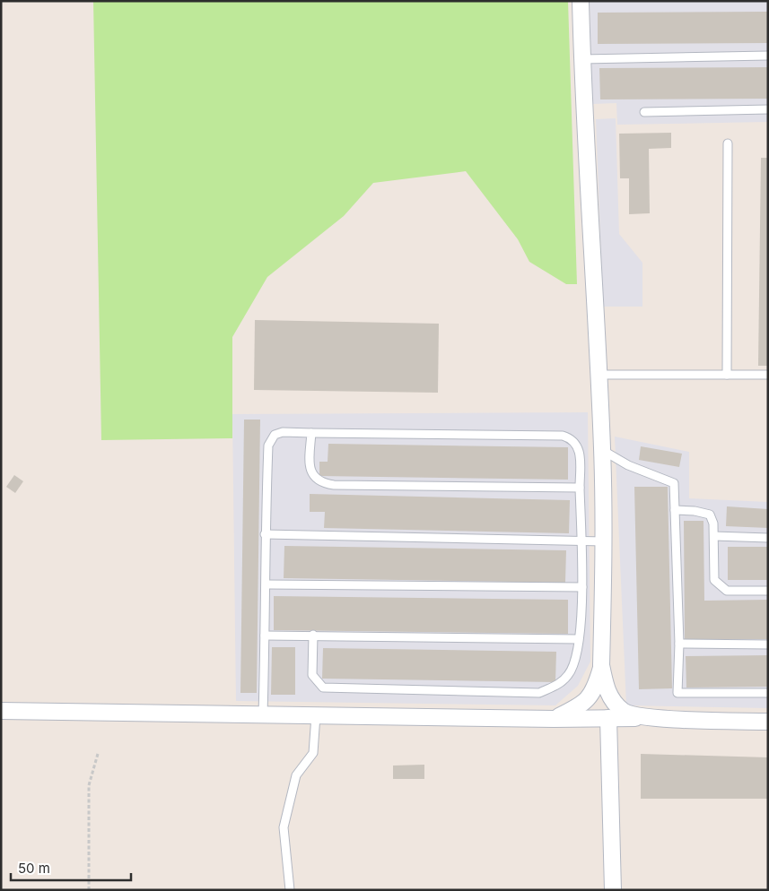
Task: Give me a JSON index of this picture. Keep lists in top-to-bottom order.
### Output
{
  "scale_bar": "50 m"
}
